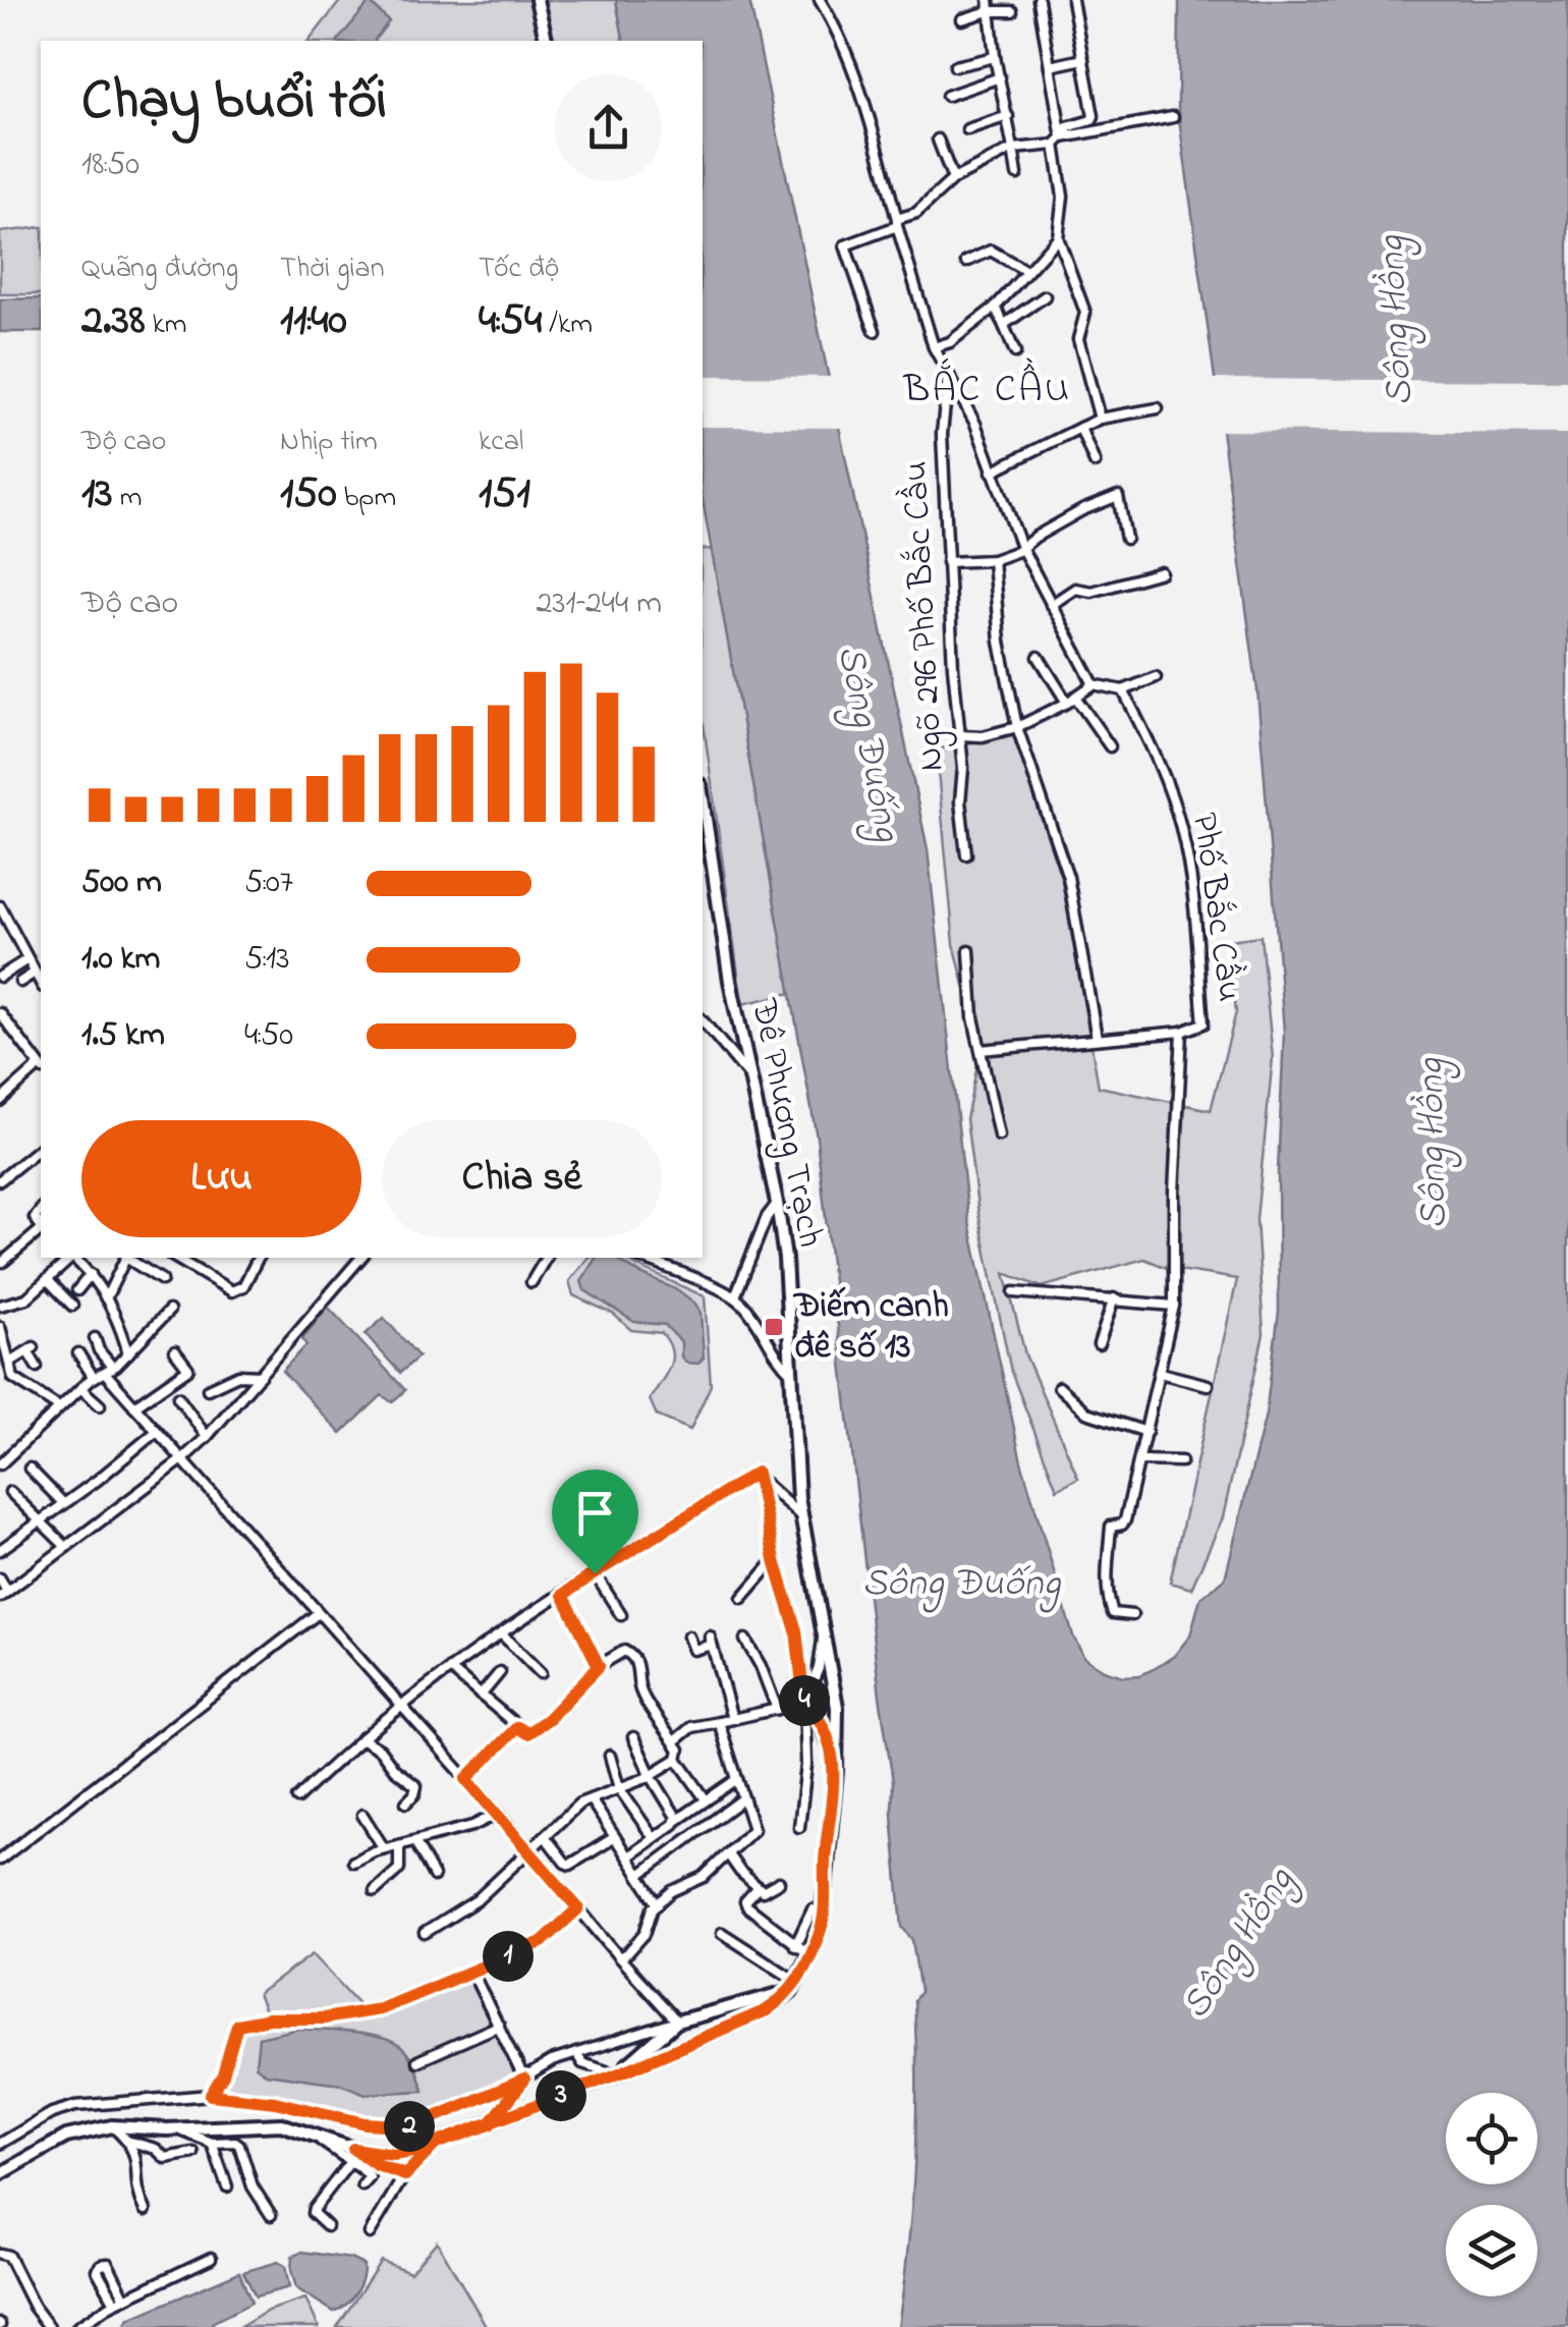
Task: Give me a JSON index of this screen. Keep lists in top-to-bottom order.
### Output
{
  "streets": {
    "main road": ["Đê Phương Trạch"],
    "street": ["Ngõ 296 Phố Bắc Cầu", "Phố Bắc Cầu"]
  },
  "districts": ["BẮC CẦU"],
  "water": ["Sông Hồng", "Sông Đuống"],
  "places": {
    "transit": ["Điếm canh đê số 13"]
  },
  "page": {
    "heading": ["Chạy buổi tối", "18:50"],
    "stats": [
      ["Quãng đường", "2.38 km"],
      ["Thời gian", "11:40"],
      ["Tốc độ", "4:54 /km"],
      ["Độ cao", "13 m"],
      ["Nhịp tim", "150 bpm"],
      ["kcal", "151"]
    ],
    "chart": ["Độ cao", "231–244 m"],
    "list": [
      {
        "name": "500 m",
        "note": "5:07"
      },
      {
        "name": "1.0 km",
        "note": "5:13"
      },
      {
        "name": "1.5 km",
        "note": "4:50"
      }
    ],
    "buttons": ["Lưu", "Chia sẻ"],
    "pins": [
      "4",
      "1",
      "3",
      "2"
    ]
  }
}
